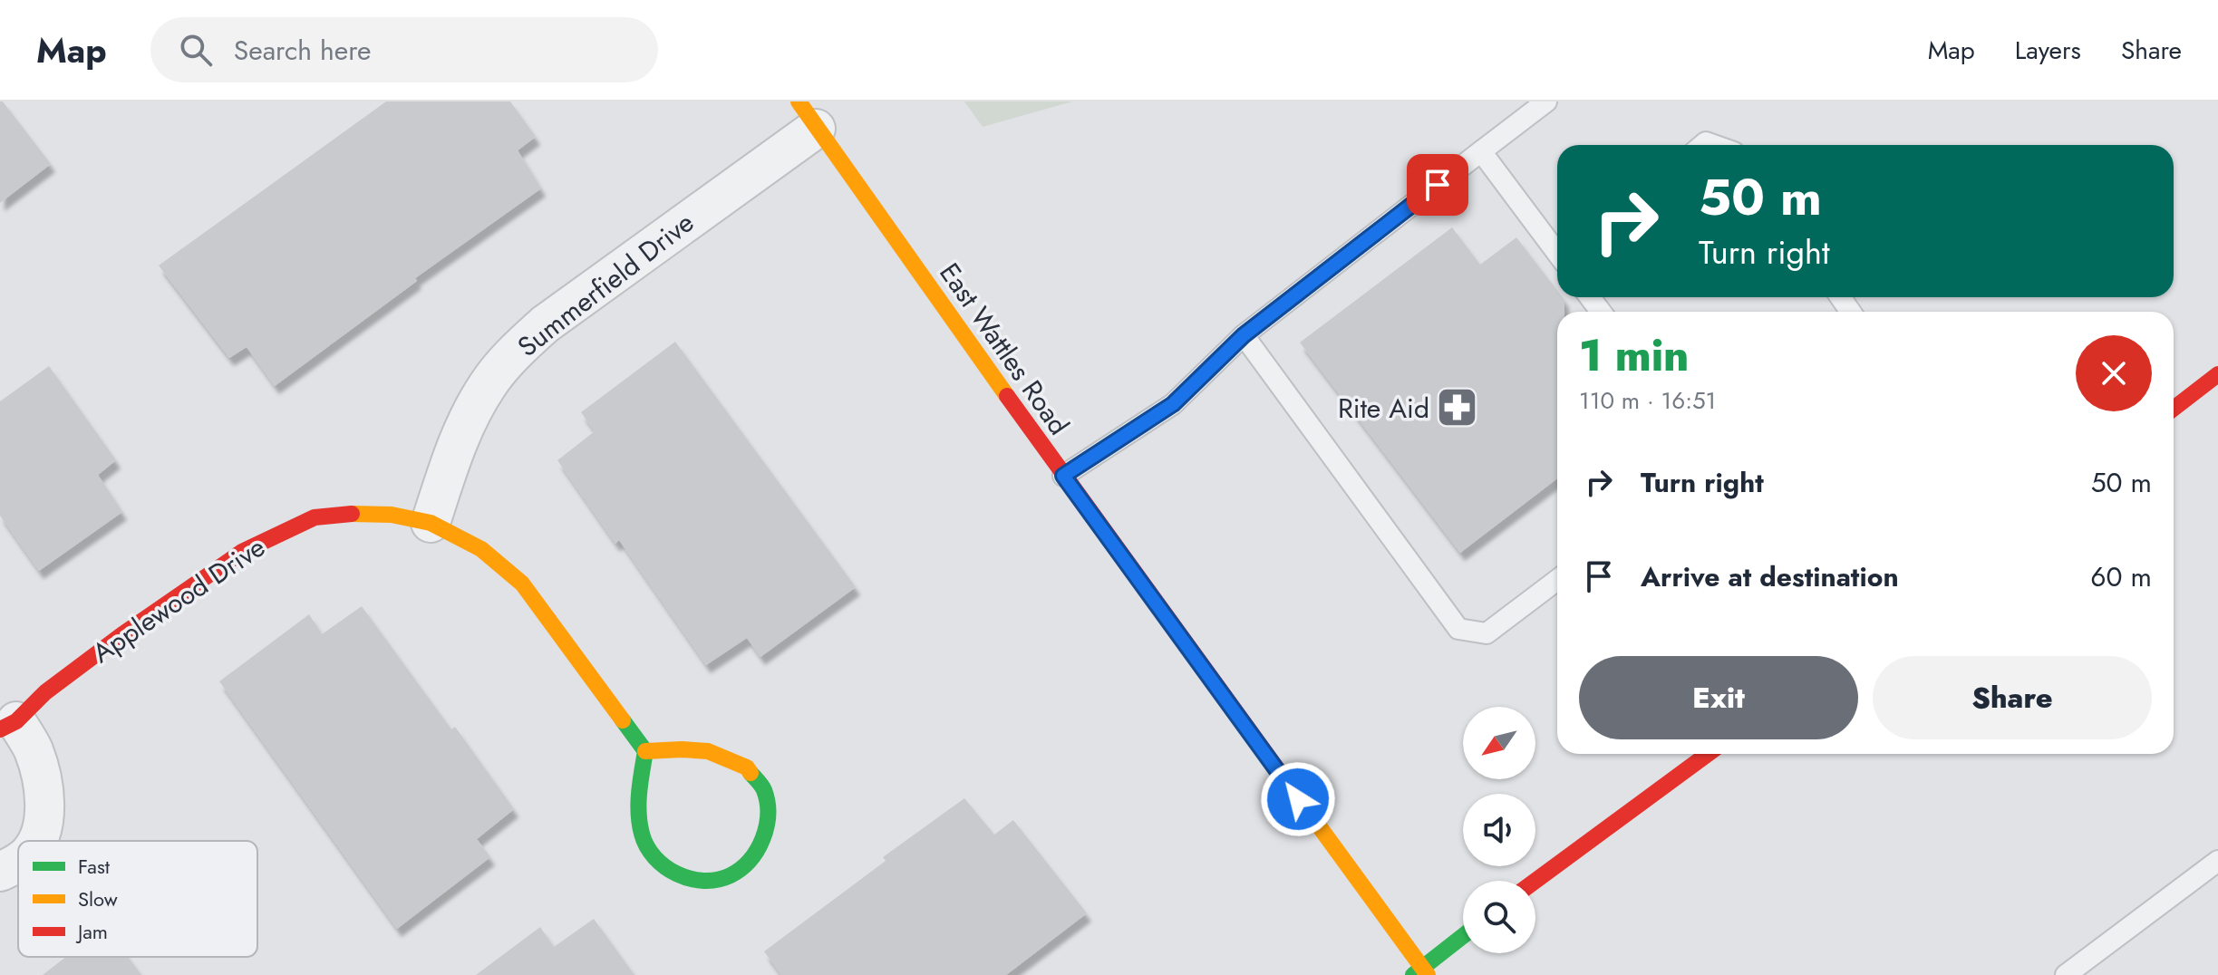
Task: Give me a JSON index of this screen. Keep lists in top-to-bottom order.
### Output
{
  "streets": {
    "main road": ["East Wattles Road", "Applewood Drive"],
    "street": ["Summerfield Drive"]
  },
  "crossings": [
    ["Summerfield Drive", "East Wattles Road"],
    ["Summerfield Drive", "Applewood Drive"]
  ],
  "places": {
    "pharmacy": ["Rite Aid"]
  },
  "legend": ["Fast", "Slow", "Jam"],
  "north": "bottom left",
  "page": {
    "header": "Map",
    "search": "Search here",
    "nav": ["Map", "Layers", "Share"],
    "turn": ["50 m", "Turn right"],
    "heading": ["1 min", "110 m · 16:51"],
    "list": [
      {
        "name": "Turn right",
        "value": "50 m"
      },
      {
        "name": "Arrive at destination",
        "value": "60 m"
      }
    ],
    "buttons": ["Exit", "Share"]
  }
}
